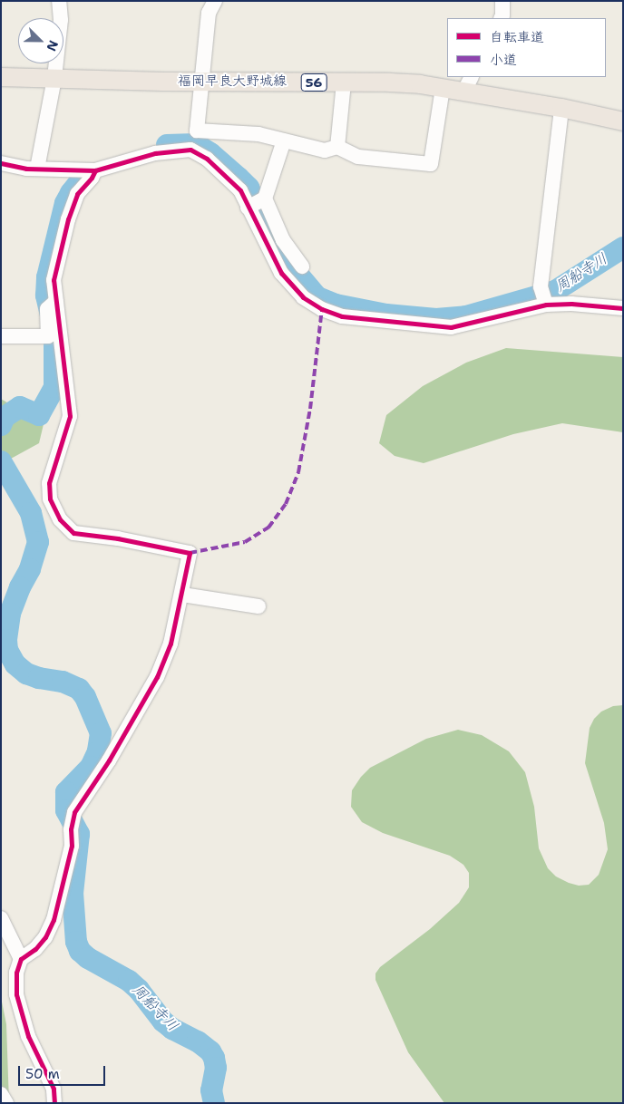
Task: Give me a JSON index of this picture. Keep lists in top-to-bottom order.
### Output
{
  "streets": {
    "main road": ["福岡早良大野城線", "56"]
  },
  "water": ["周船寺川"],
  "legend": ["自転車道", "小道"],
  "scale_bar": "50 m",
  "north": "bottom right"
}
